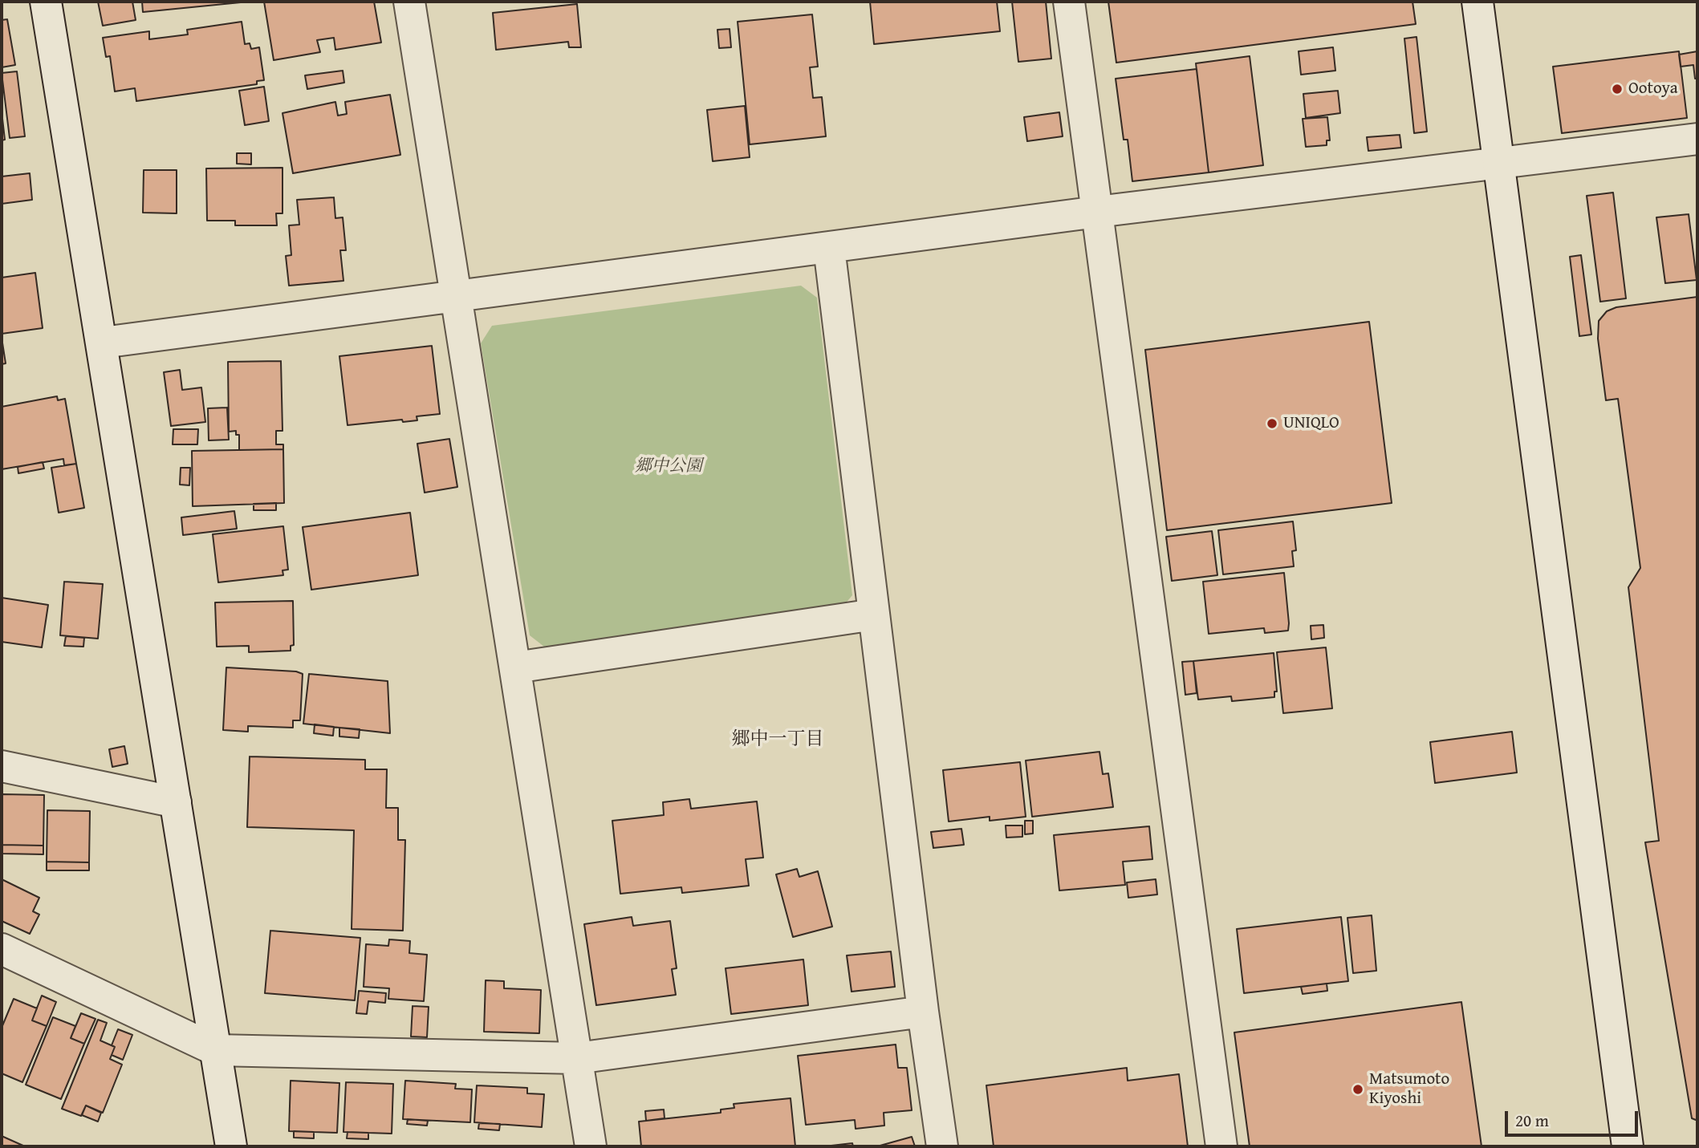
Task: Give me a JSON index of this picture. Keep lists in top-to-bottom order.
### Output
{
  "districts": ["郷中一丁目"],
  "parks": ["郷中公園"],
  "places": ["Ootoya", "UNIQLO", "Matsumoto Kiyoshi"],
  "scale_bar": "20 m"
}
